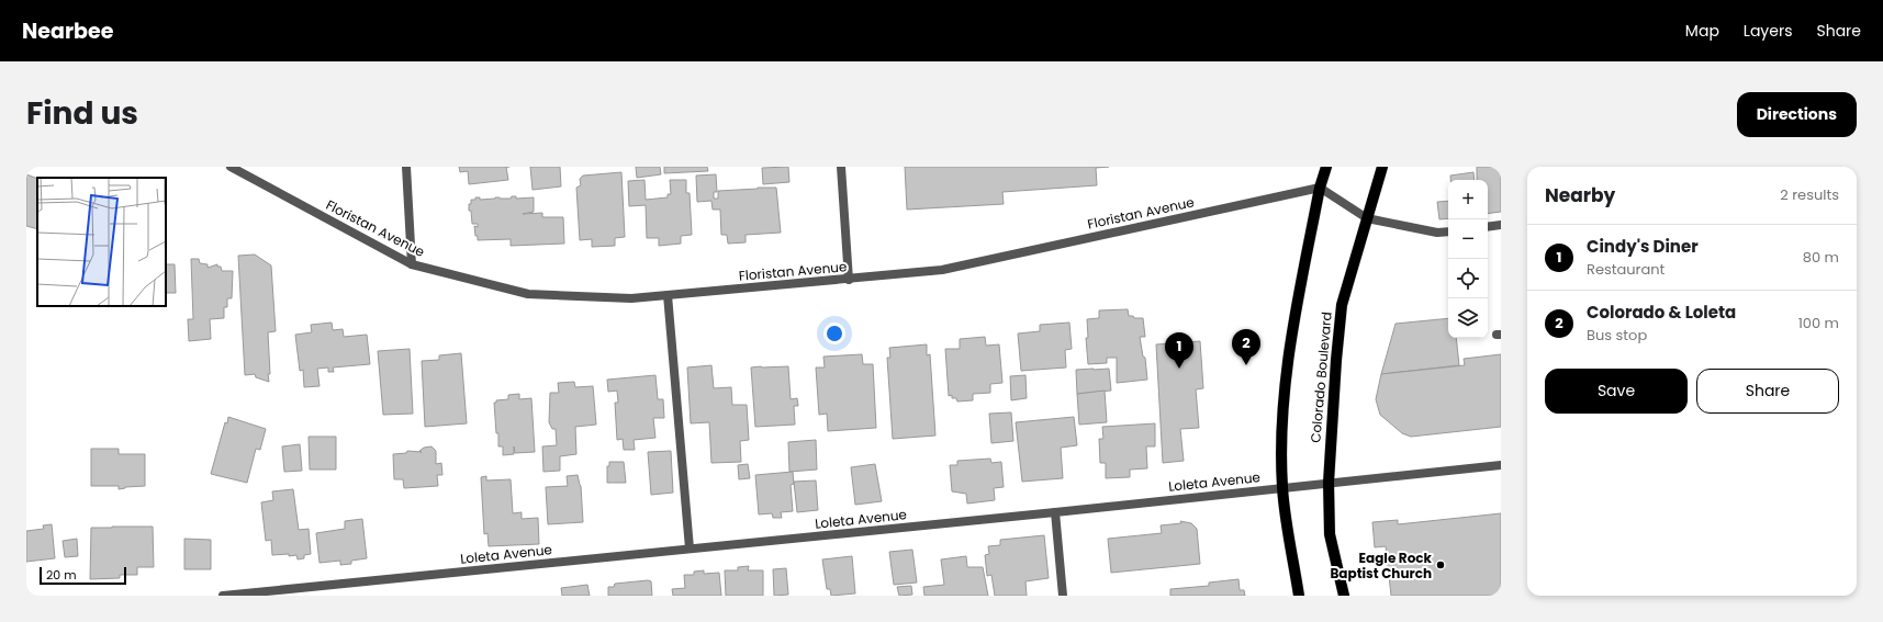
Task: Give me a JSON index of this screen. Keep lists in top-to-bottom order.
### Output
{
  "streets": {
    "main road": ["Colorado Boulevard"],
    "street": ["Floristan Avenue", "Loleta Avenue"]
  },
  "crossings": [
    ["Colorado Boulevard", "Loleta Avenue"]
  ],
  "places": ["Eagle Rock Baptist Church"],
  "scale_bar": "20 m",
  "page": {
    "header": "Nearbee",
    "nav": ["Map", "Layers", "Share"],
    "title": "Find us",
    "buttons": [
      "Directions",
      ["Save", "Share"]
    ],
    "heading": ["Nearby", "2 results"],
    "map_buttons": ["+", "−"],
    "list": [
      {
        "mark": "1",
        "name": "Cindy's Diner",
        "note": "Restaurant",
        "value": "80 m"
      },
      {
        "mark": "2",
        "name": "Colorado & Loleta",
        "note": "Bus stop",
        "value": "100 m"
      }
    ],
    "pins": ["2", "1"],
    "scale": "20 m"
  }
}
